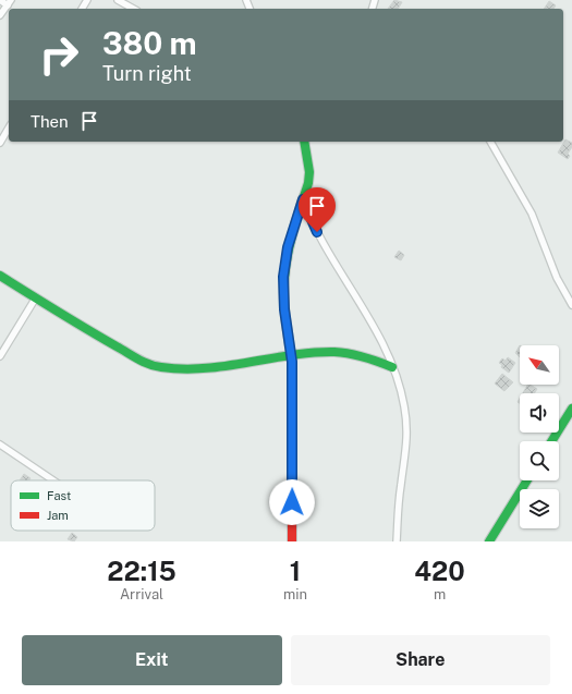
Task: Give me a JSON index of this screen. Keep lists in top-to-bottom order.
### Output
{
  "legend": ["Fast", "Jam"],
  "north": "top left",
  "page": {
    "turn": ["380 m", "Turn right"],
    "then": "Then",
    "eta": [
      "22:15",
      "Arrival",
      "1",
      "min",
      "420",
      "m"
    ],
    "buttons": ["Exit", "Share"]
  }
}
